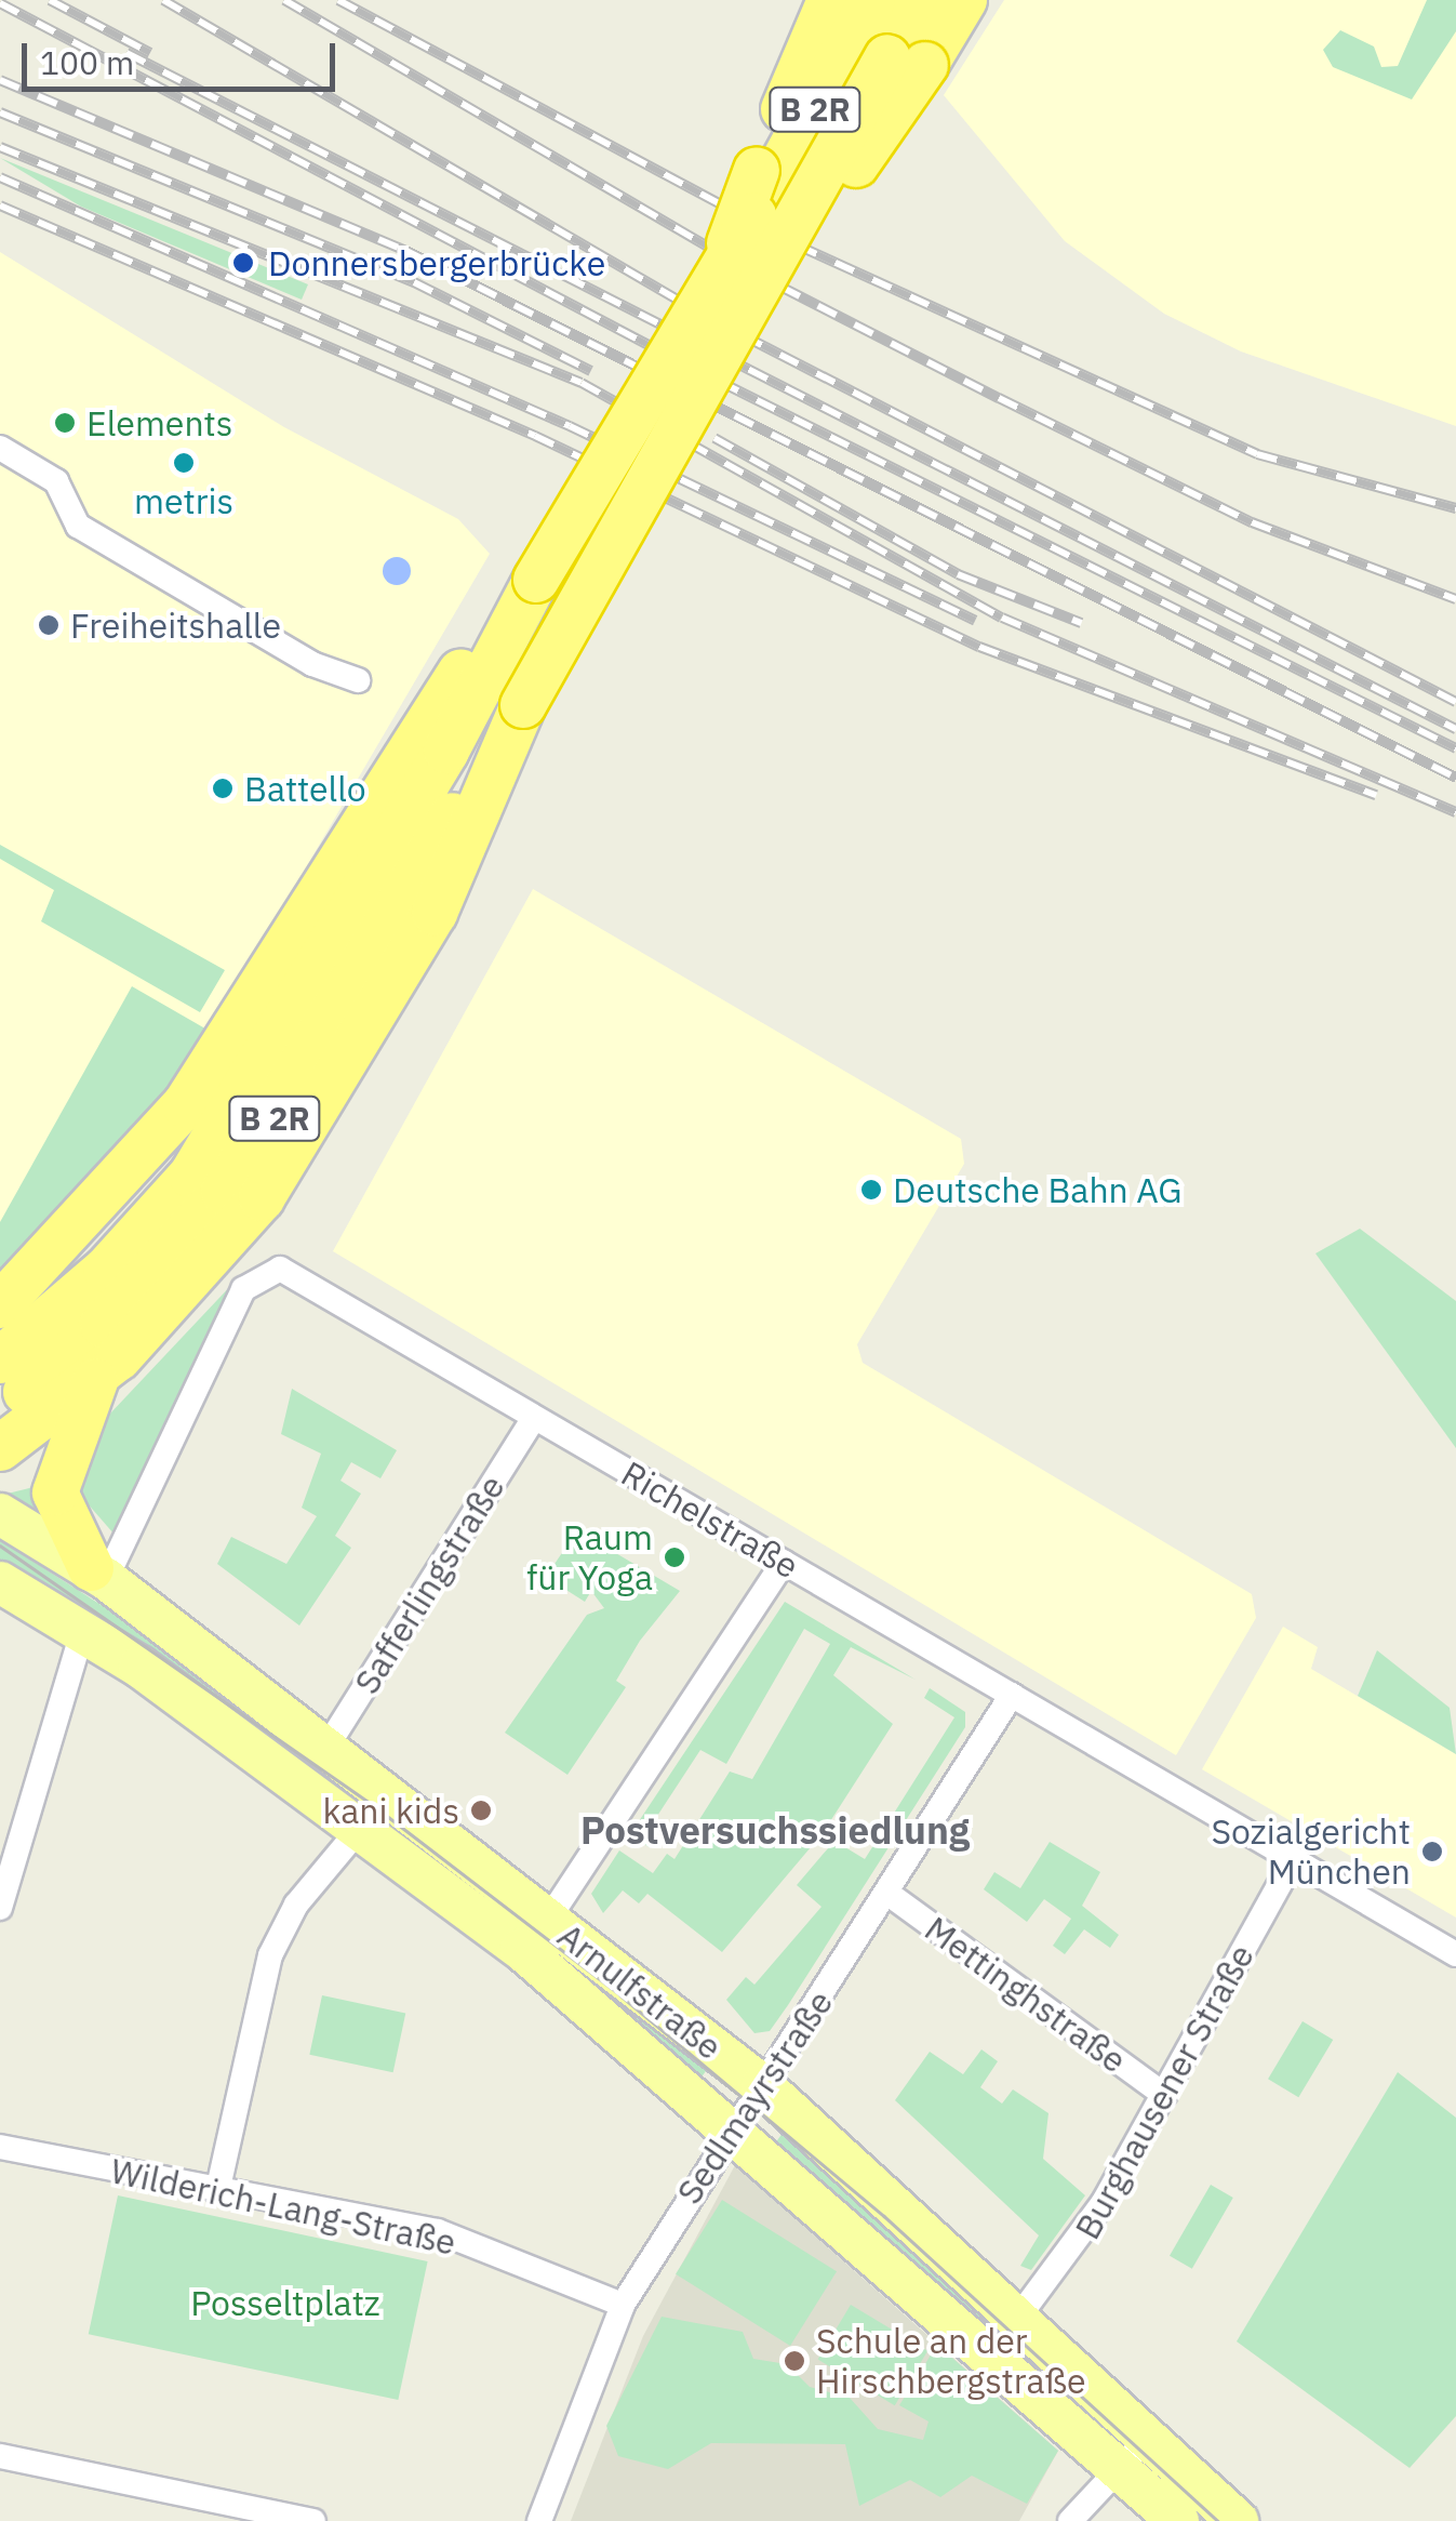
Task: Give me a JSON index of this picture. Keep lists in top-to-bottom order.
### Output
{
  "streets": {
    "highway": ["B 2R"],
    "main road": ["Arnulfstraße"],
    "street": [
      "Richelstraße",
      "Safferlingstraße",
      "Mettinghstraße",
      "Burghausener Straße",
      "Sedlmayrstraße",
      "Wilderich-Lang-Straße"
    ]
  },
  "crossings": [
    ["Richelstraße", "Safferlingstraße"],
    ["Richelstraße", "Arnulfstraße"],
    ["Richelstraße", "Burghausener Straße"],
    ["Richelstraße", "Sedlmayrstraße"],
    ["Safferlingstraße", "Arnulfstraße"],
    ["Arnulfstraße", "Burghausener Straße"],
    ["Arnulfstraße", "Sedlmayrstraße"],
    ["Mettinghstraße", "Burghausener Straße"],
    ["Mettinghstraße", "Sedlmayrstraße"],
    ["Sedlmayrstraße", "Wilderich-Lang-Straße"]
  ],
  "districts": ["Postversuchssiedlung"],
  "parks": ["Posseltplatz"],
  "places": [
    "Donnersbergerbrücke",
    "Elements",
    "metris",
    "Freiheitshalle",
    "Battello",
    "Deutsche Bahn AG",
    "Raum für Yoga",
    "kani kids",
    "Sozialgericht München",
    "Schule an der Hirschbergstraße"
  ],
  "scale_bar": "100 m"
}
